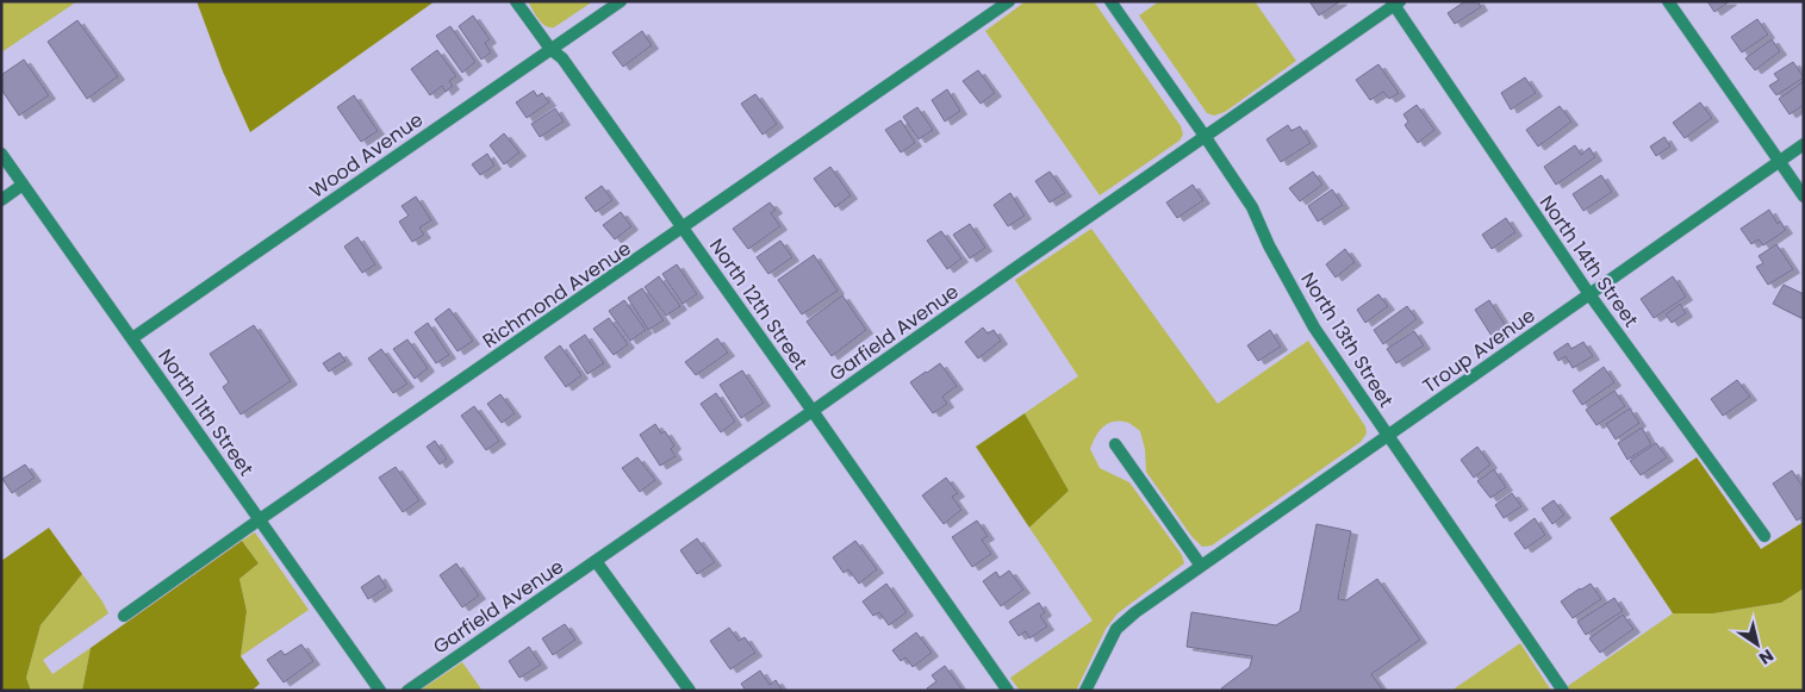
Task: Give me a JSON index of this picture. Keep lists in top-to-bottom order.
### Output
{
  "streets": {
    "street": [
      "Wood Avenue",
      "North 14th Street",
      "Richmond Avenue",
      "North 12th Street",
      "Garfield Avenue",
      "North 13th Street",
      "Troup Avenue",
      "North 11th Street"
    ]
  },
  "crossings": [
    ["Wood Avenue", "North 12th Street"],
    ["Wood Avenue", "North 11th Street"],
    ["North 14th Street", "Garfield Avenue"],
    ["North 14th Street", "Troup Avenue"],
    ["Richmond Avenue", "North 12th Street"],
    ["Richmond Avenue", "North 11th Street"],
    ["North 12th Street", "Garfield Avenue"],
    ["Garfield Avenue", "North 13th Street"],
    ["North 13th Street", "Troup Avenue"]
  ],
  "north": "bottom right"
}
